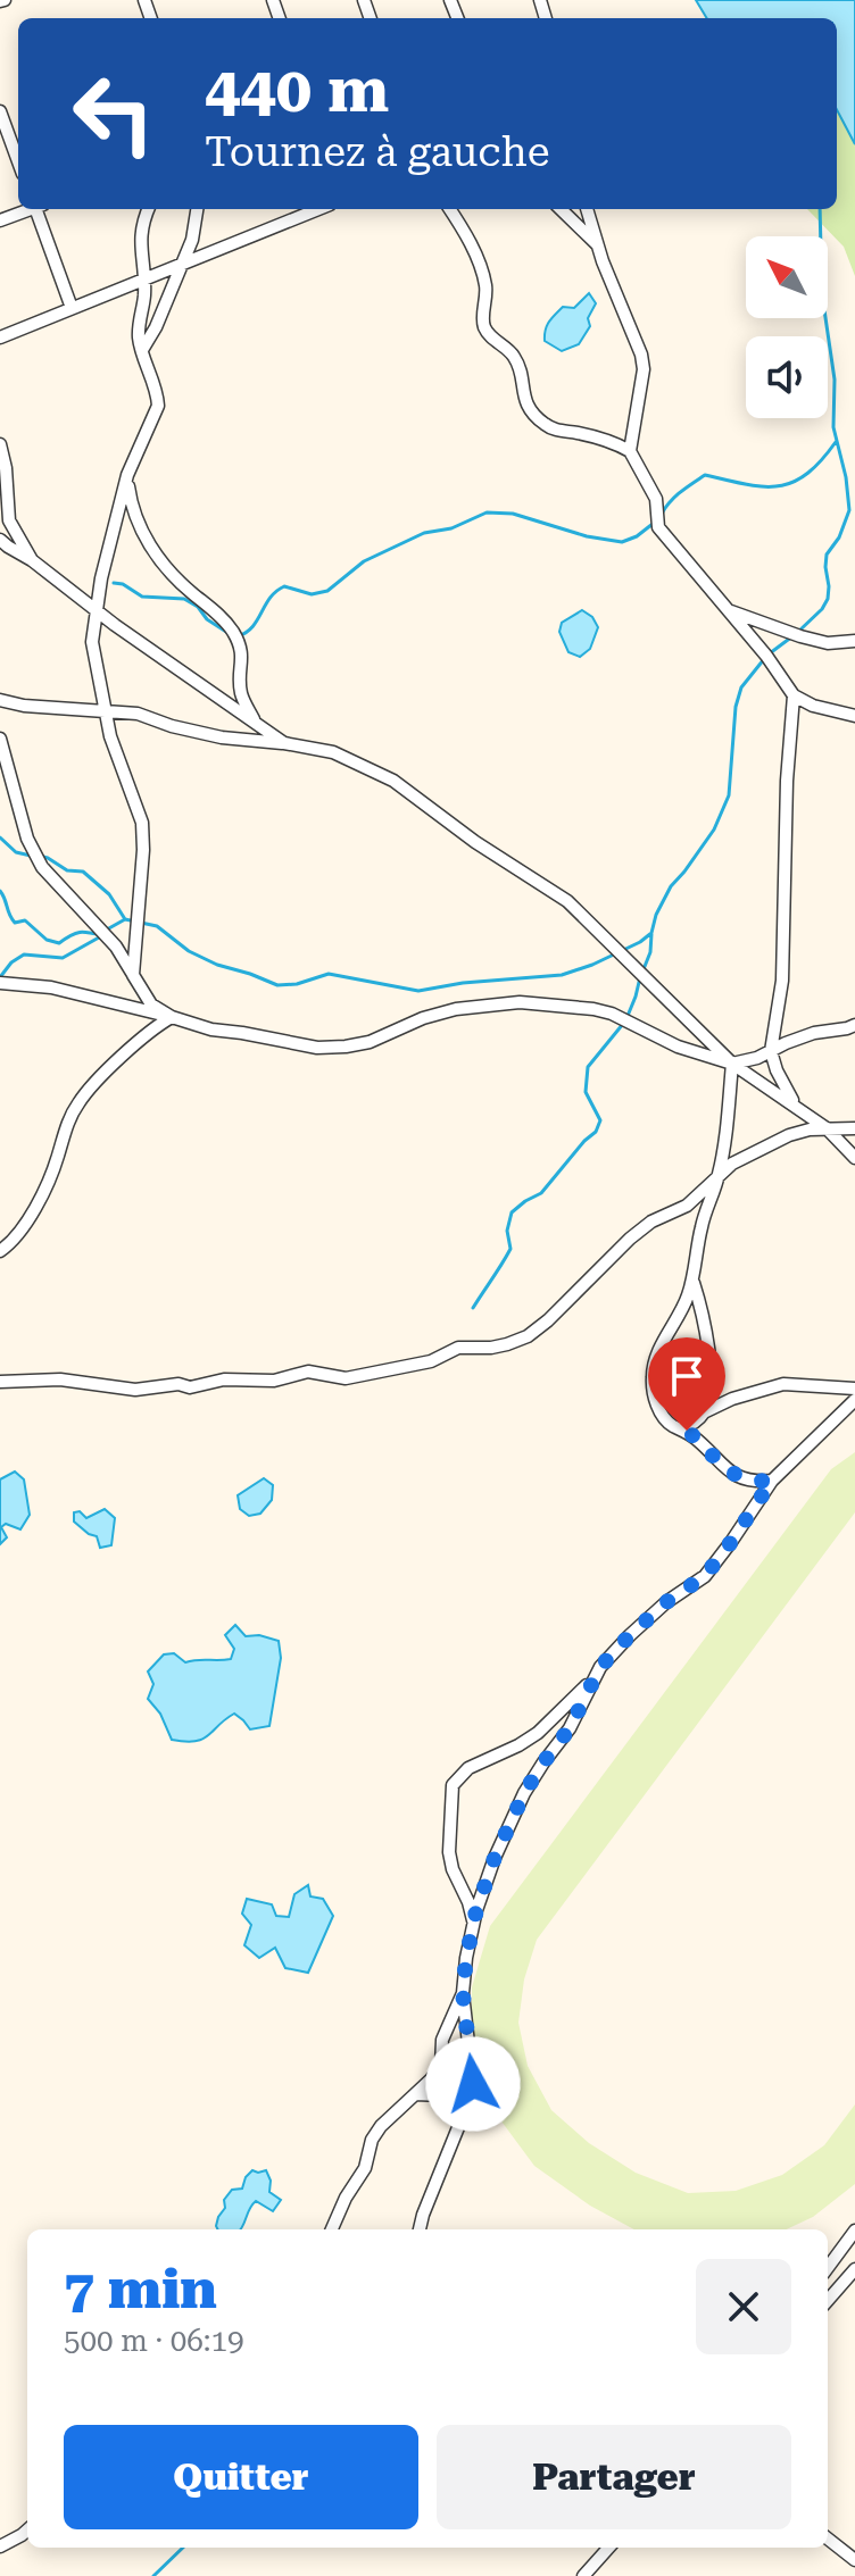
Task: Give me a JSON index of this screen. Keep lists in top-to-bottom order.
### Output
{
  "north": "top left",
  "page": {
    "turn": ["440 m", "Tournez à gauche"],
    "heading": ["7 min", "500 m · 06:19"],
    "buttons": ["Quitter", "Partager"]
  }
}
